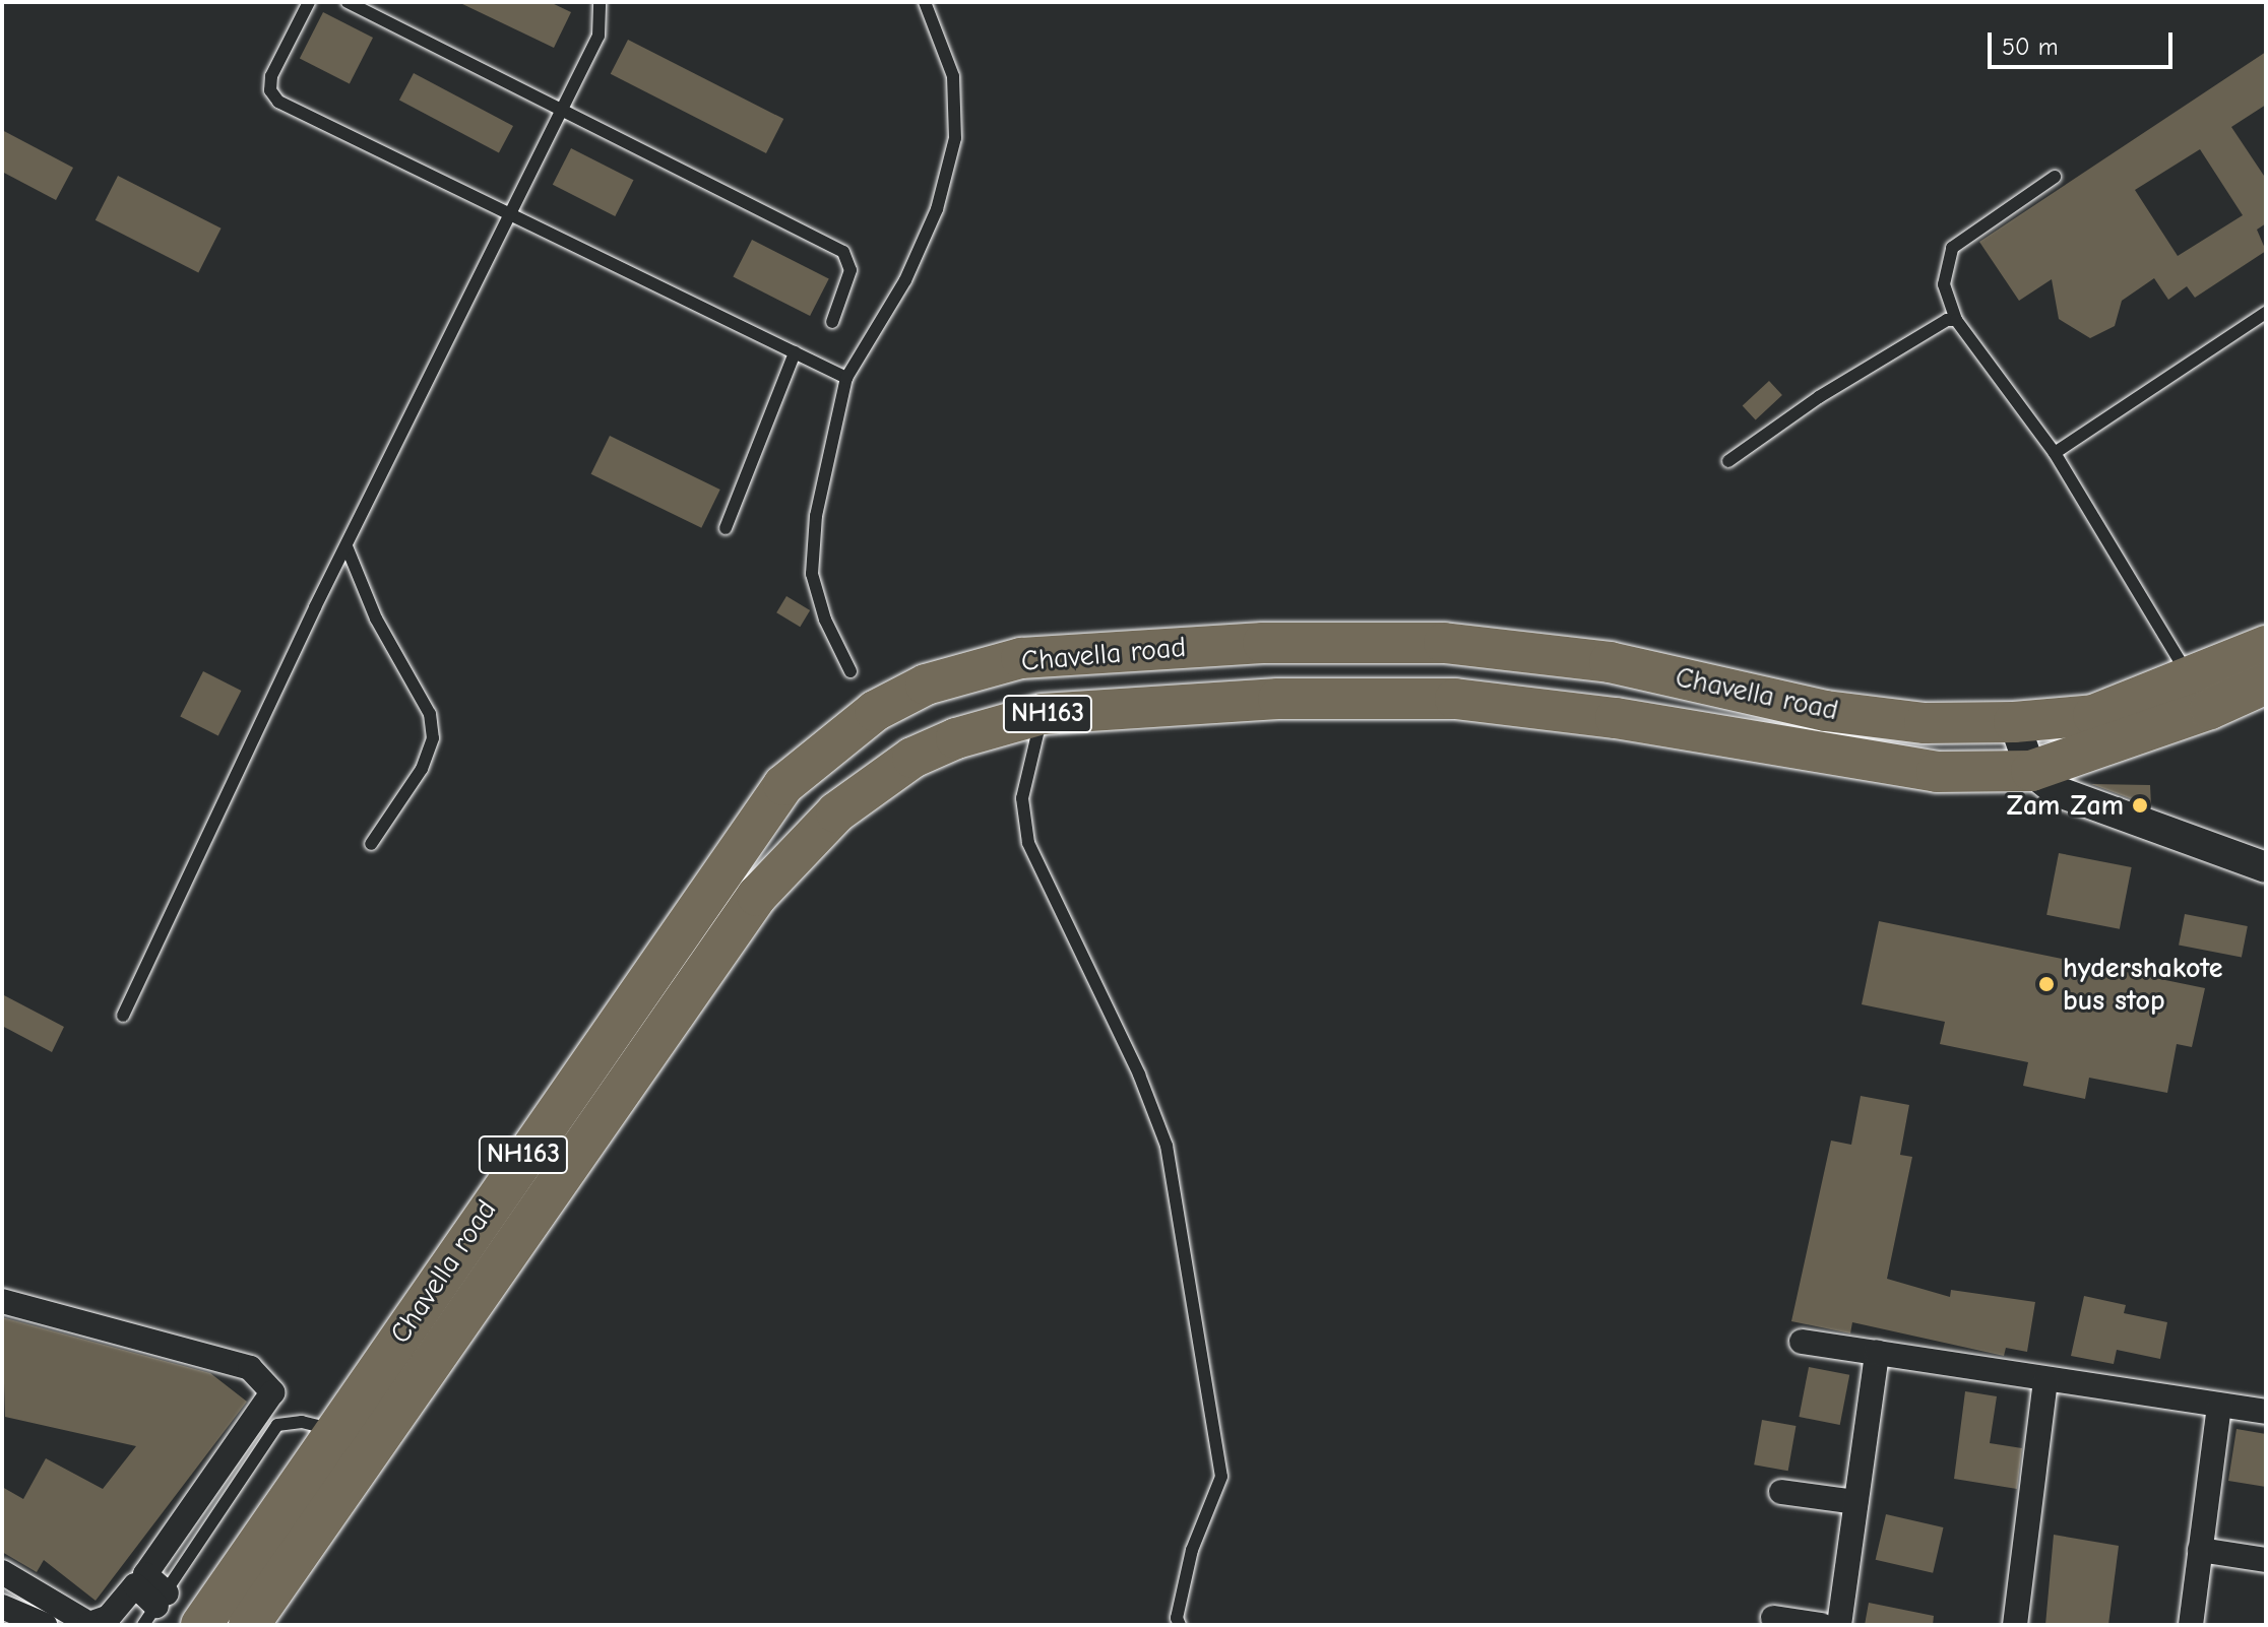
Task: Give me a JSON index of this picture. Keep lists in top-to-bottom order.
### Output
{
  "streets": {
    "highway": ["Chavella road", "NH163"]
  },
  "places": ["Zam Zam", "hydershakote bus stop"],
  "scale_bar": "50 m"
}
